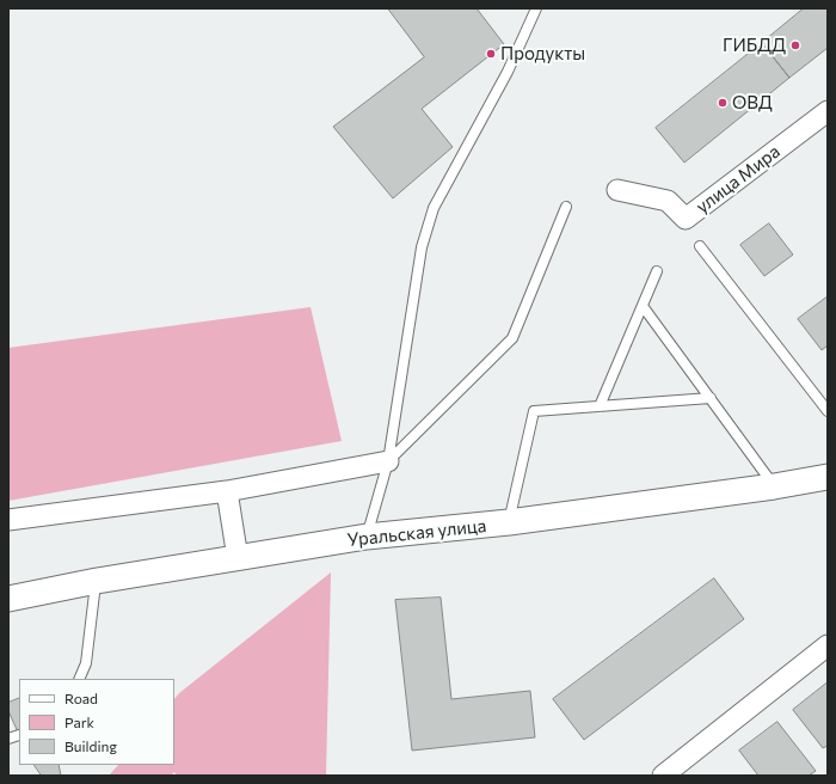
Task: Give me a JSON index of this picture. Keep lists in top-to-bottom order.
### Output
{
  "streets": {
    "street": ["улица Мира", "Уральская улица"]
  },
  "places": ["ГИБДД", "Продукты", "ОВД"],
  "legend": ["Road", "Park", "Building"]
}
